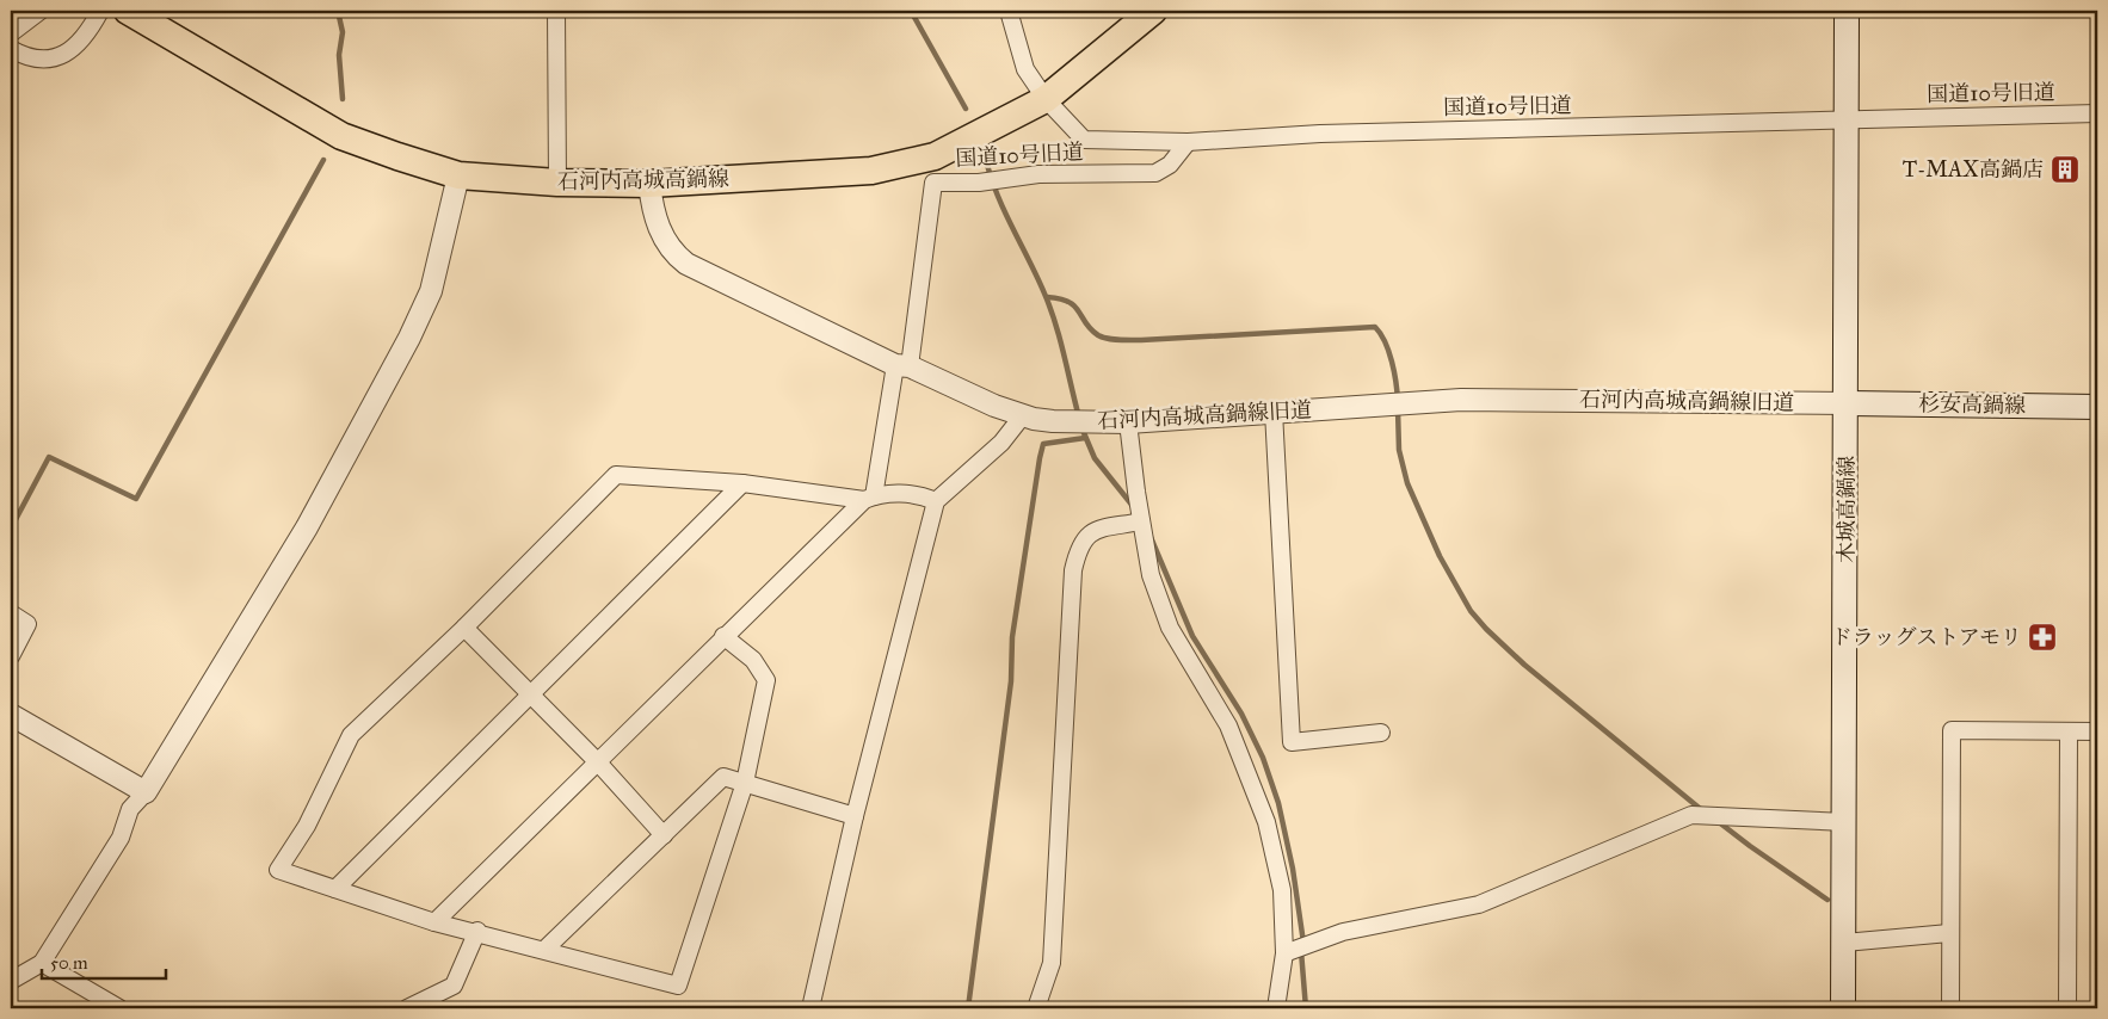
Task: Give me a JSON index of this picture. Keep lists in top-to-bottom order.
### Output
{
  "streets": {
    "main road": ["石河内高城高鍋線", "杉安高鍋線", "木城高鍋線"],
    "street": ["国道10号旧道", "石河内高城高鍋線旧道"]
  },
  "crossings": [
    ["国道10号旧道", "石河内高城高鍋線旧道"],
    ["国道10号旧道", "木城高鍋線"],
    ["石河内高城高鍋線", "石河内高城高鍋線旧道"],
    ["石河内高城高鍋線旧道", "杉安高鍋線"],
    ["石河内高城高鍋線旧道", "木城高鍋線"],
    ["杉安高鍋線", "木城高鍋線"]
  ],
  "places": {
    "building": ["T-MAX高鍋店"],
    "pharmacy": ["ドラッグストアモリ"]
  },
  "scale_bar": "50 m"
}
